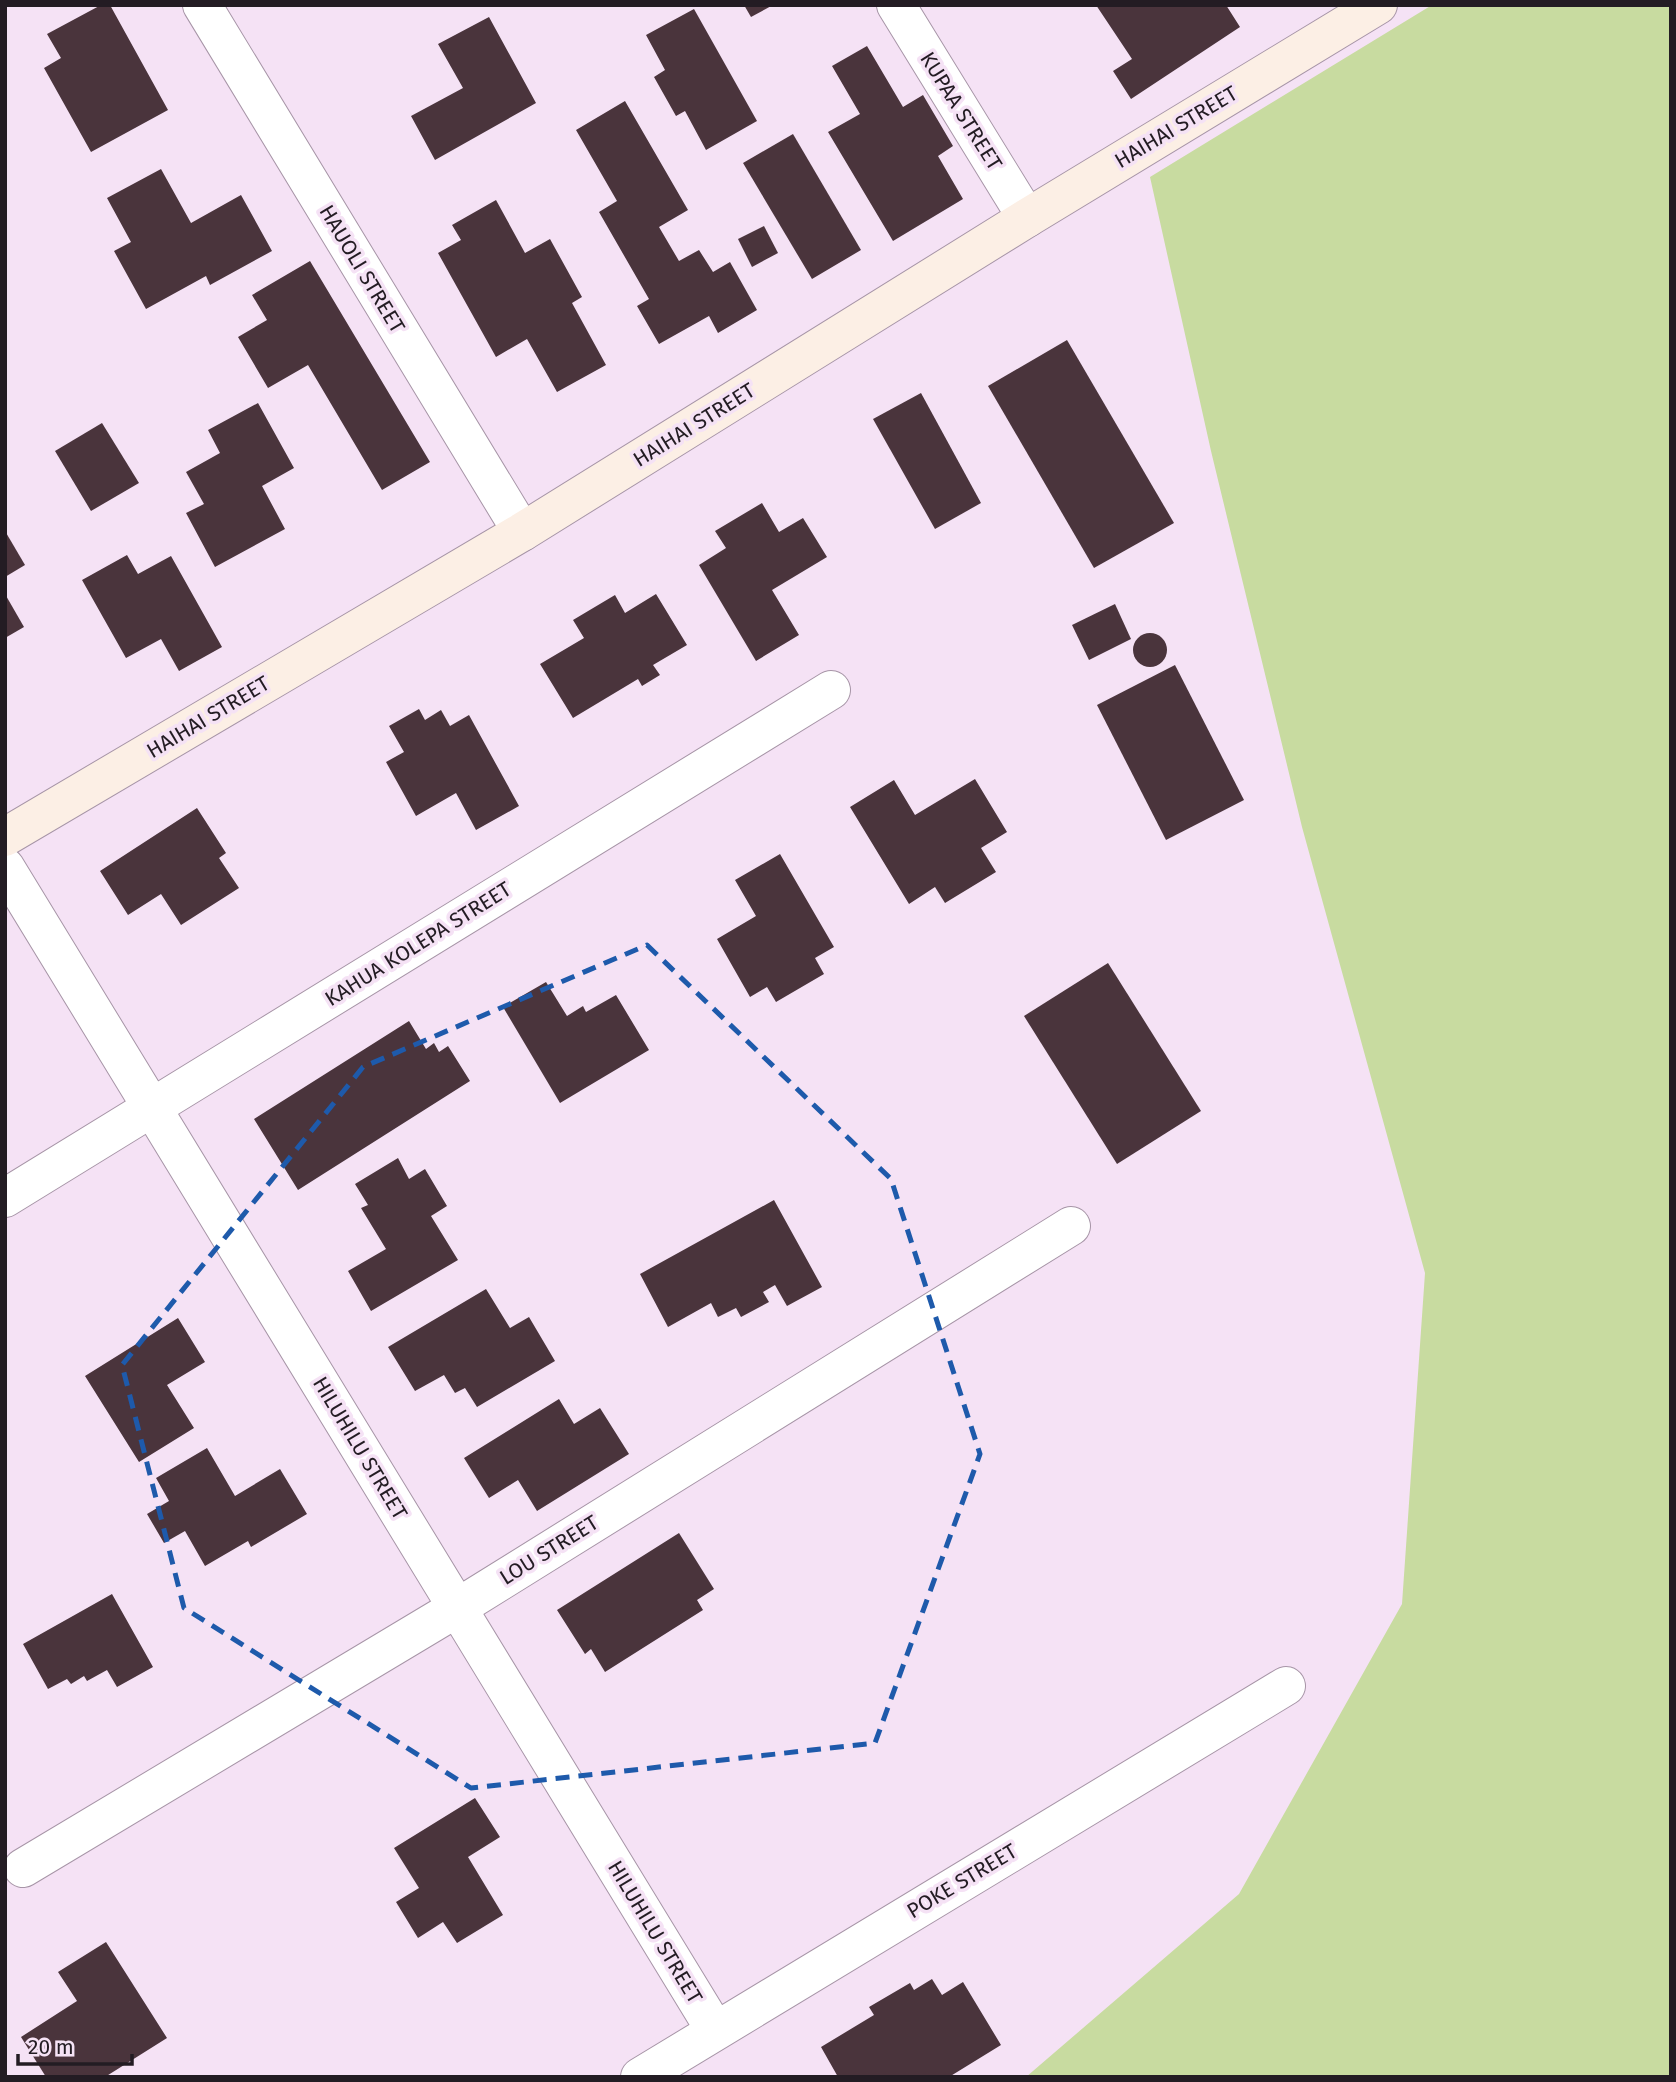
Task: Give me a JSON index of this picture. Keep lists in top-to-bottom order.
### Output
{
  "streets": {
    "street": [
      "KUPAA STREET",
      "HAIHAI STREET",
      "HAUOLI STREET",
      "KAHUA KOLEPA STREET",
      "HILUHILU STREET",
      "LOU STREET",
      "POKE STREET"
    ]
  },
  "crossings": [
    ["KUPAA STREET", "HAIHAI STREET"],
    ["HAIHAI STREET", "HAUOLI STREET"],
    ["KAHUA KOLEPA STREET", "HILUHILU STREET"],
    ["HILUHILU STREET", "LOU STREET"],
    ["HILUHILU STREET", "POKE STREET"]
  ],
  "scale_bar": "20 m"
}
